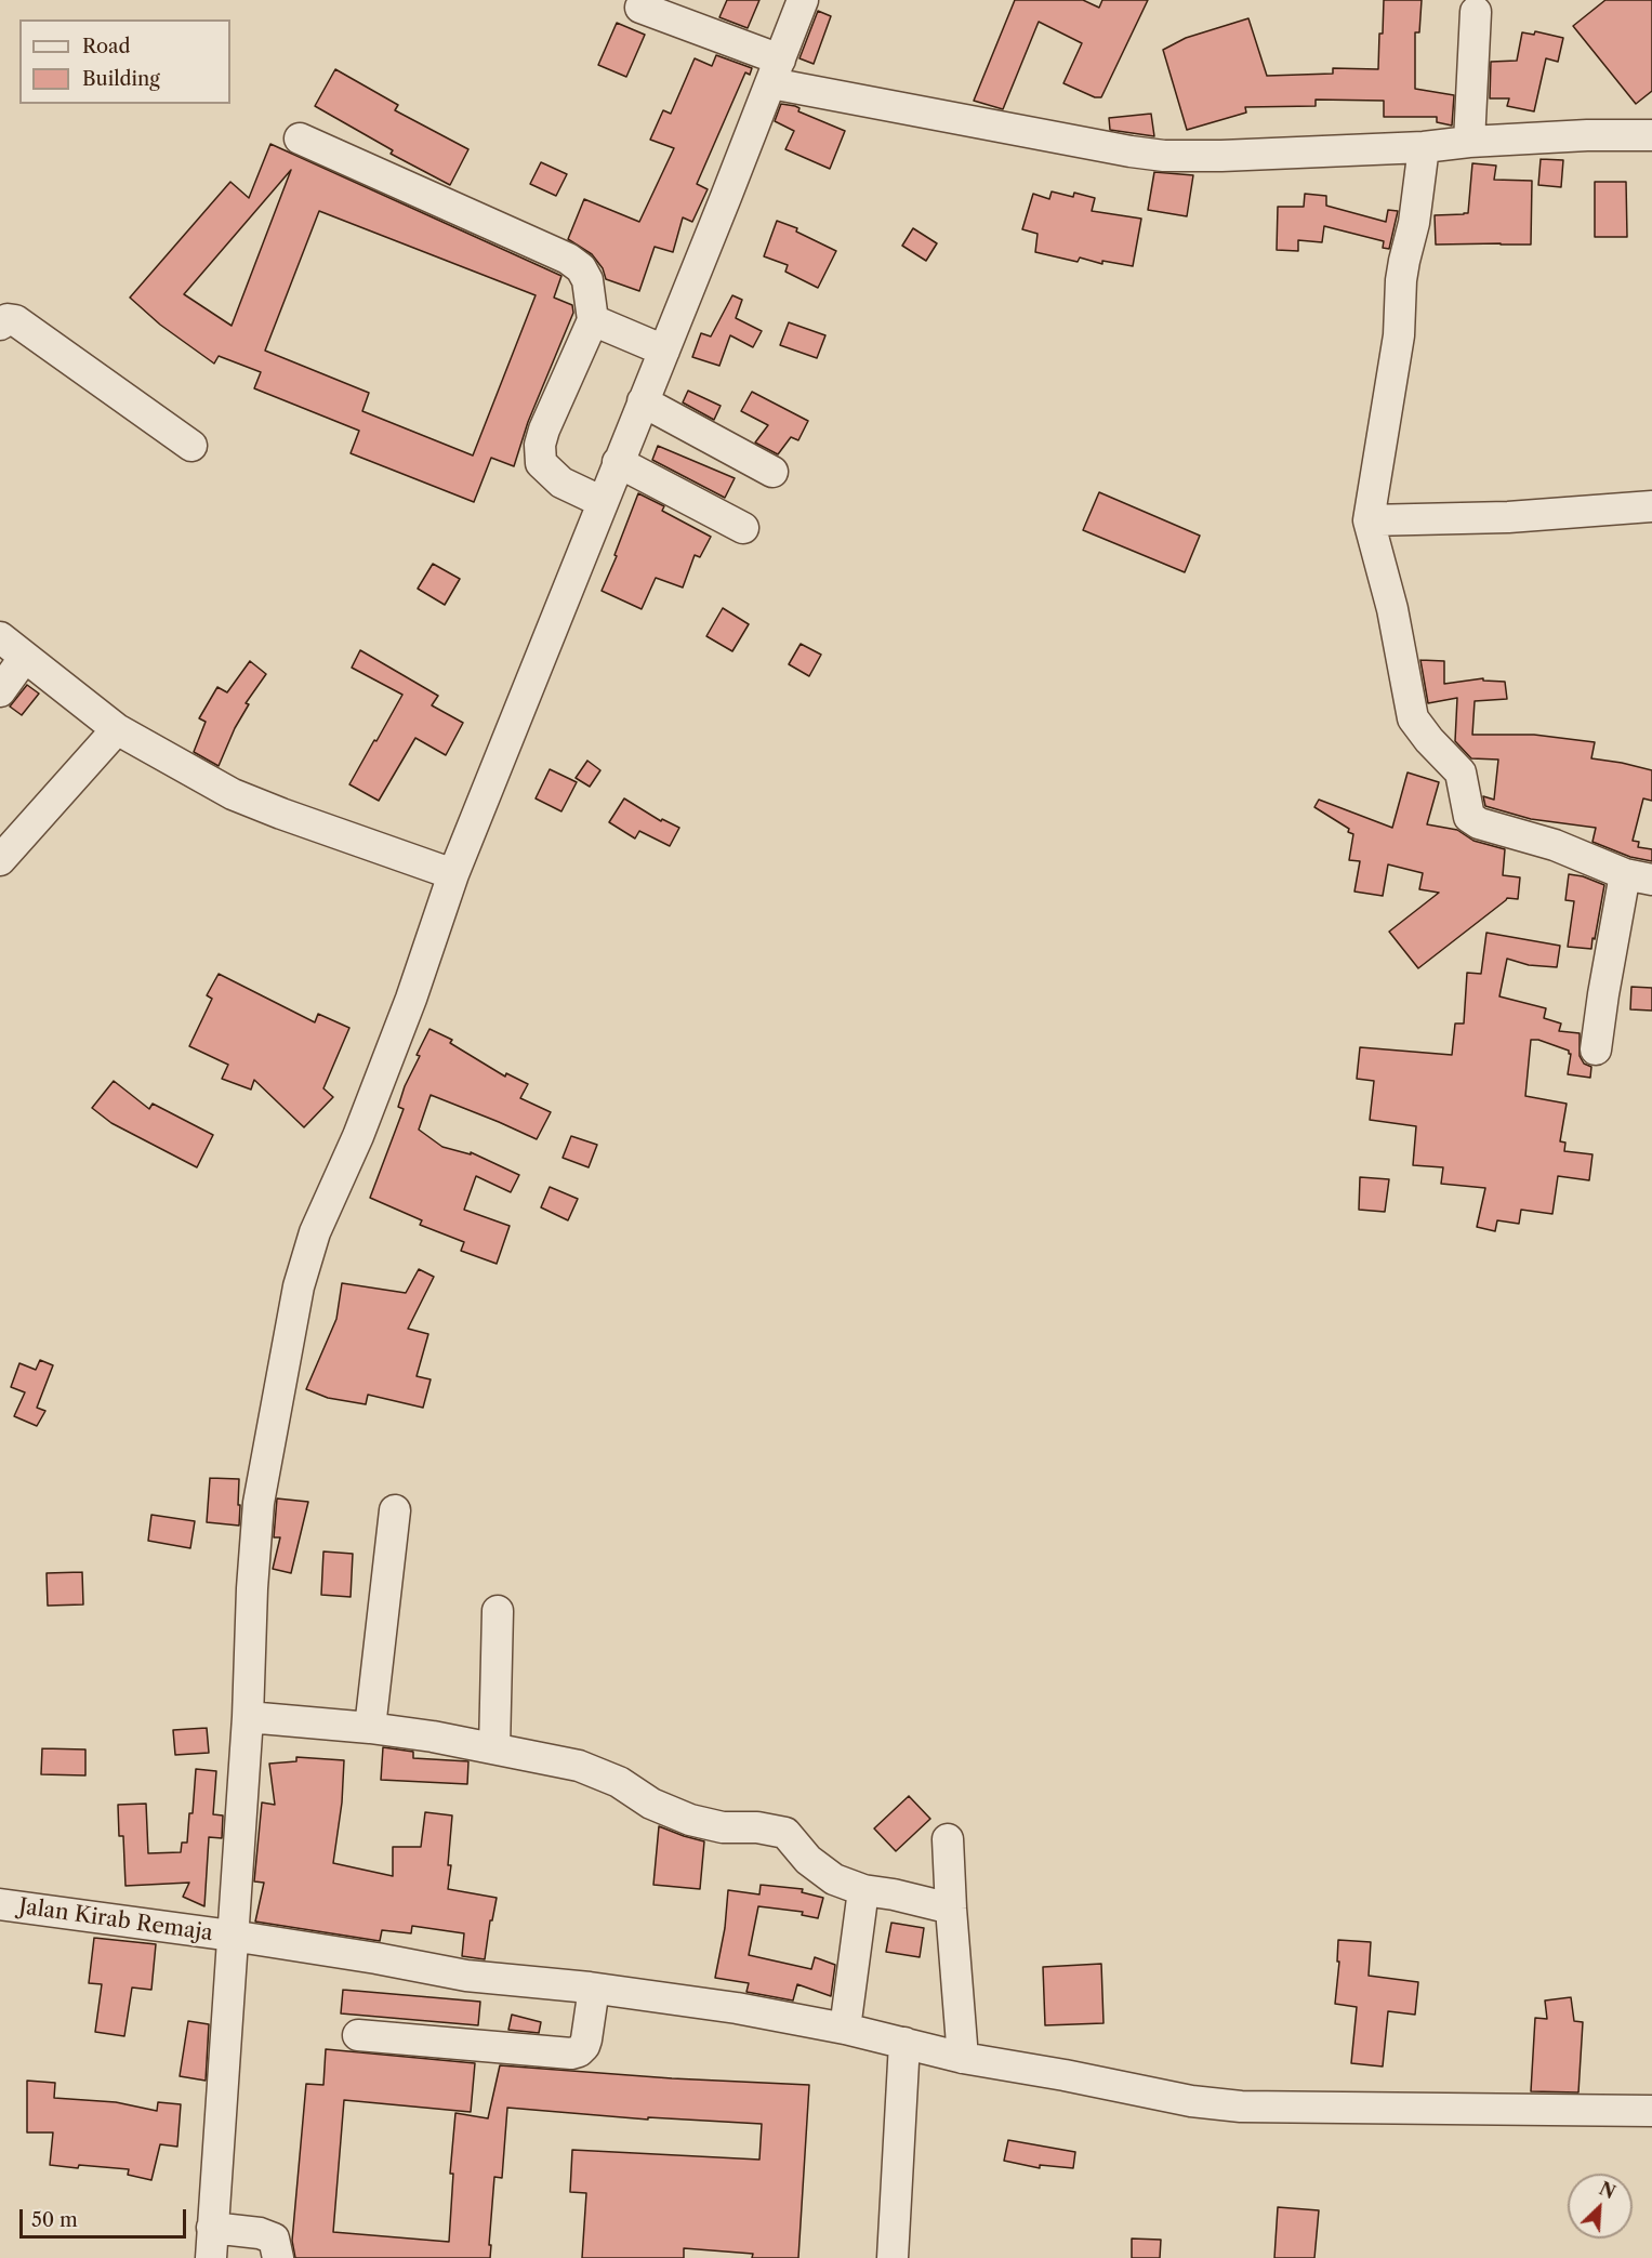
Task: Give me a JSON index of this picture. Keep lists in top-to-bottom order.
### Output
{
  "streets": {
    "street": ["Jalan Kirab Remaja"]
  },
  "legend": ["Road", "Building"],
  "scale_bar": "50 m",
  "north": "top right"
}
